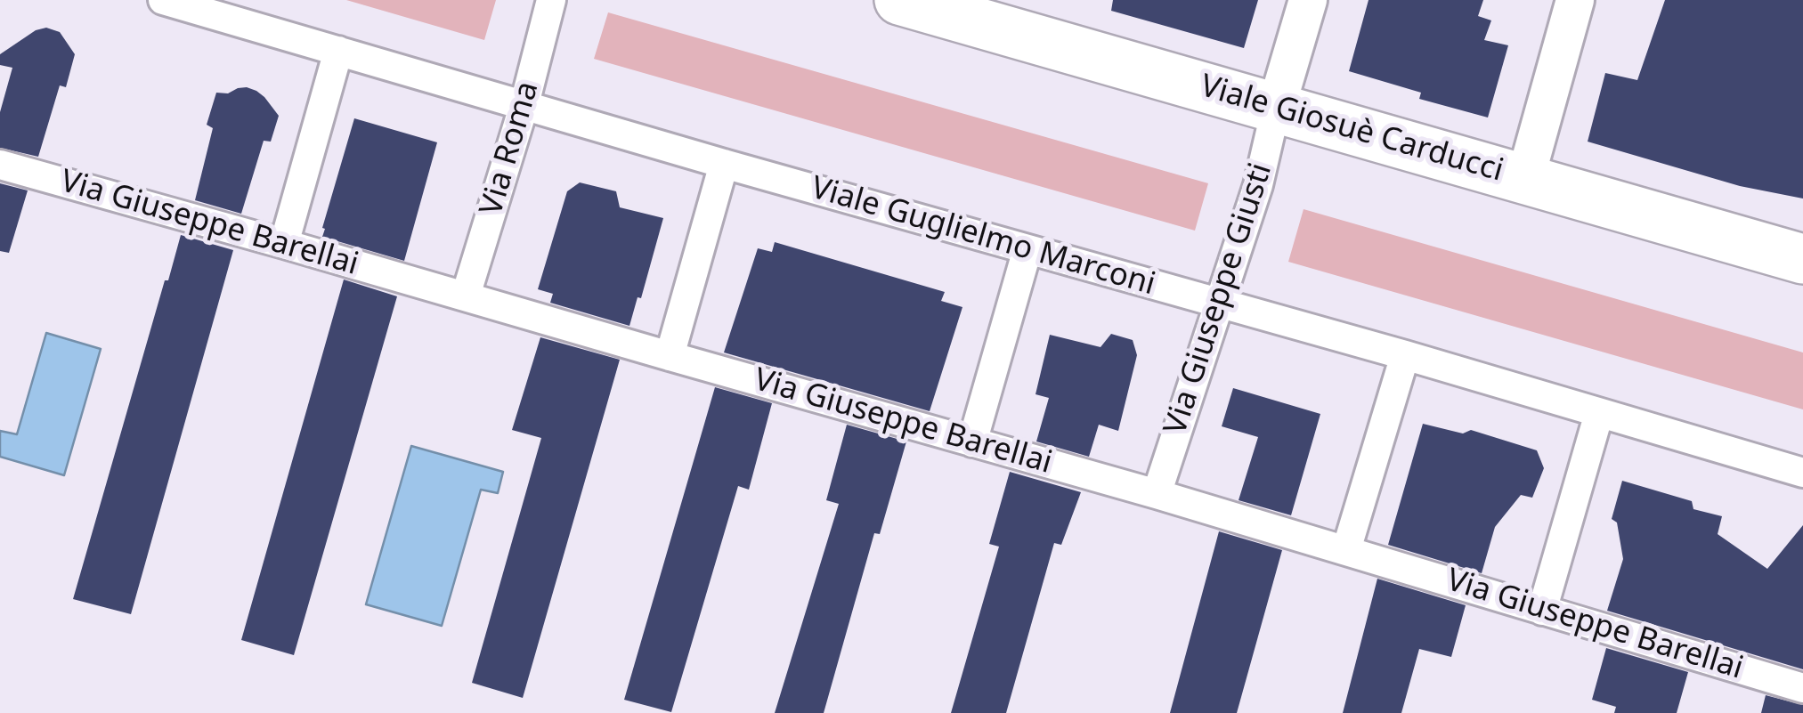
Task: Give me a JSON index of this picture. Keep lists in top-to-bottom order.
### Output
{
  "streets": {
    "street": [
      "Viale Giosuè Carducci",
      "Via Roma",
      "Via Giuseppe Barellai",
      "Viale Guglielmo Marconi",
      "Via Giuseppe Giusti"
    ]
  },
  "crossings": [
    ["Viale Giosuè Carducci", "Via Giuseppe Giusti"],
    ["Via Roma", "Via Giuseppe Barellai"],
    ["Via Roma", "Viale Guglielmo Marconi"],
    ["Via Giuseppe Barellai", "Via Giuseppe Giusti"],
    ["Viale Guglielmo Marconi", "Via Giuseppe Giusti"]
  ]
}
